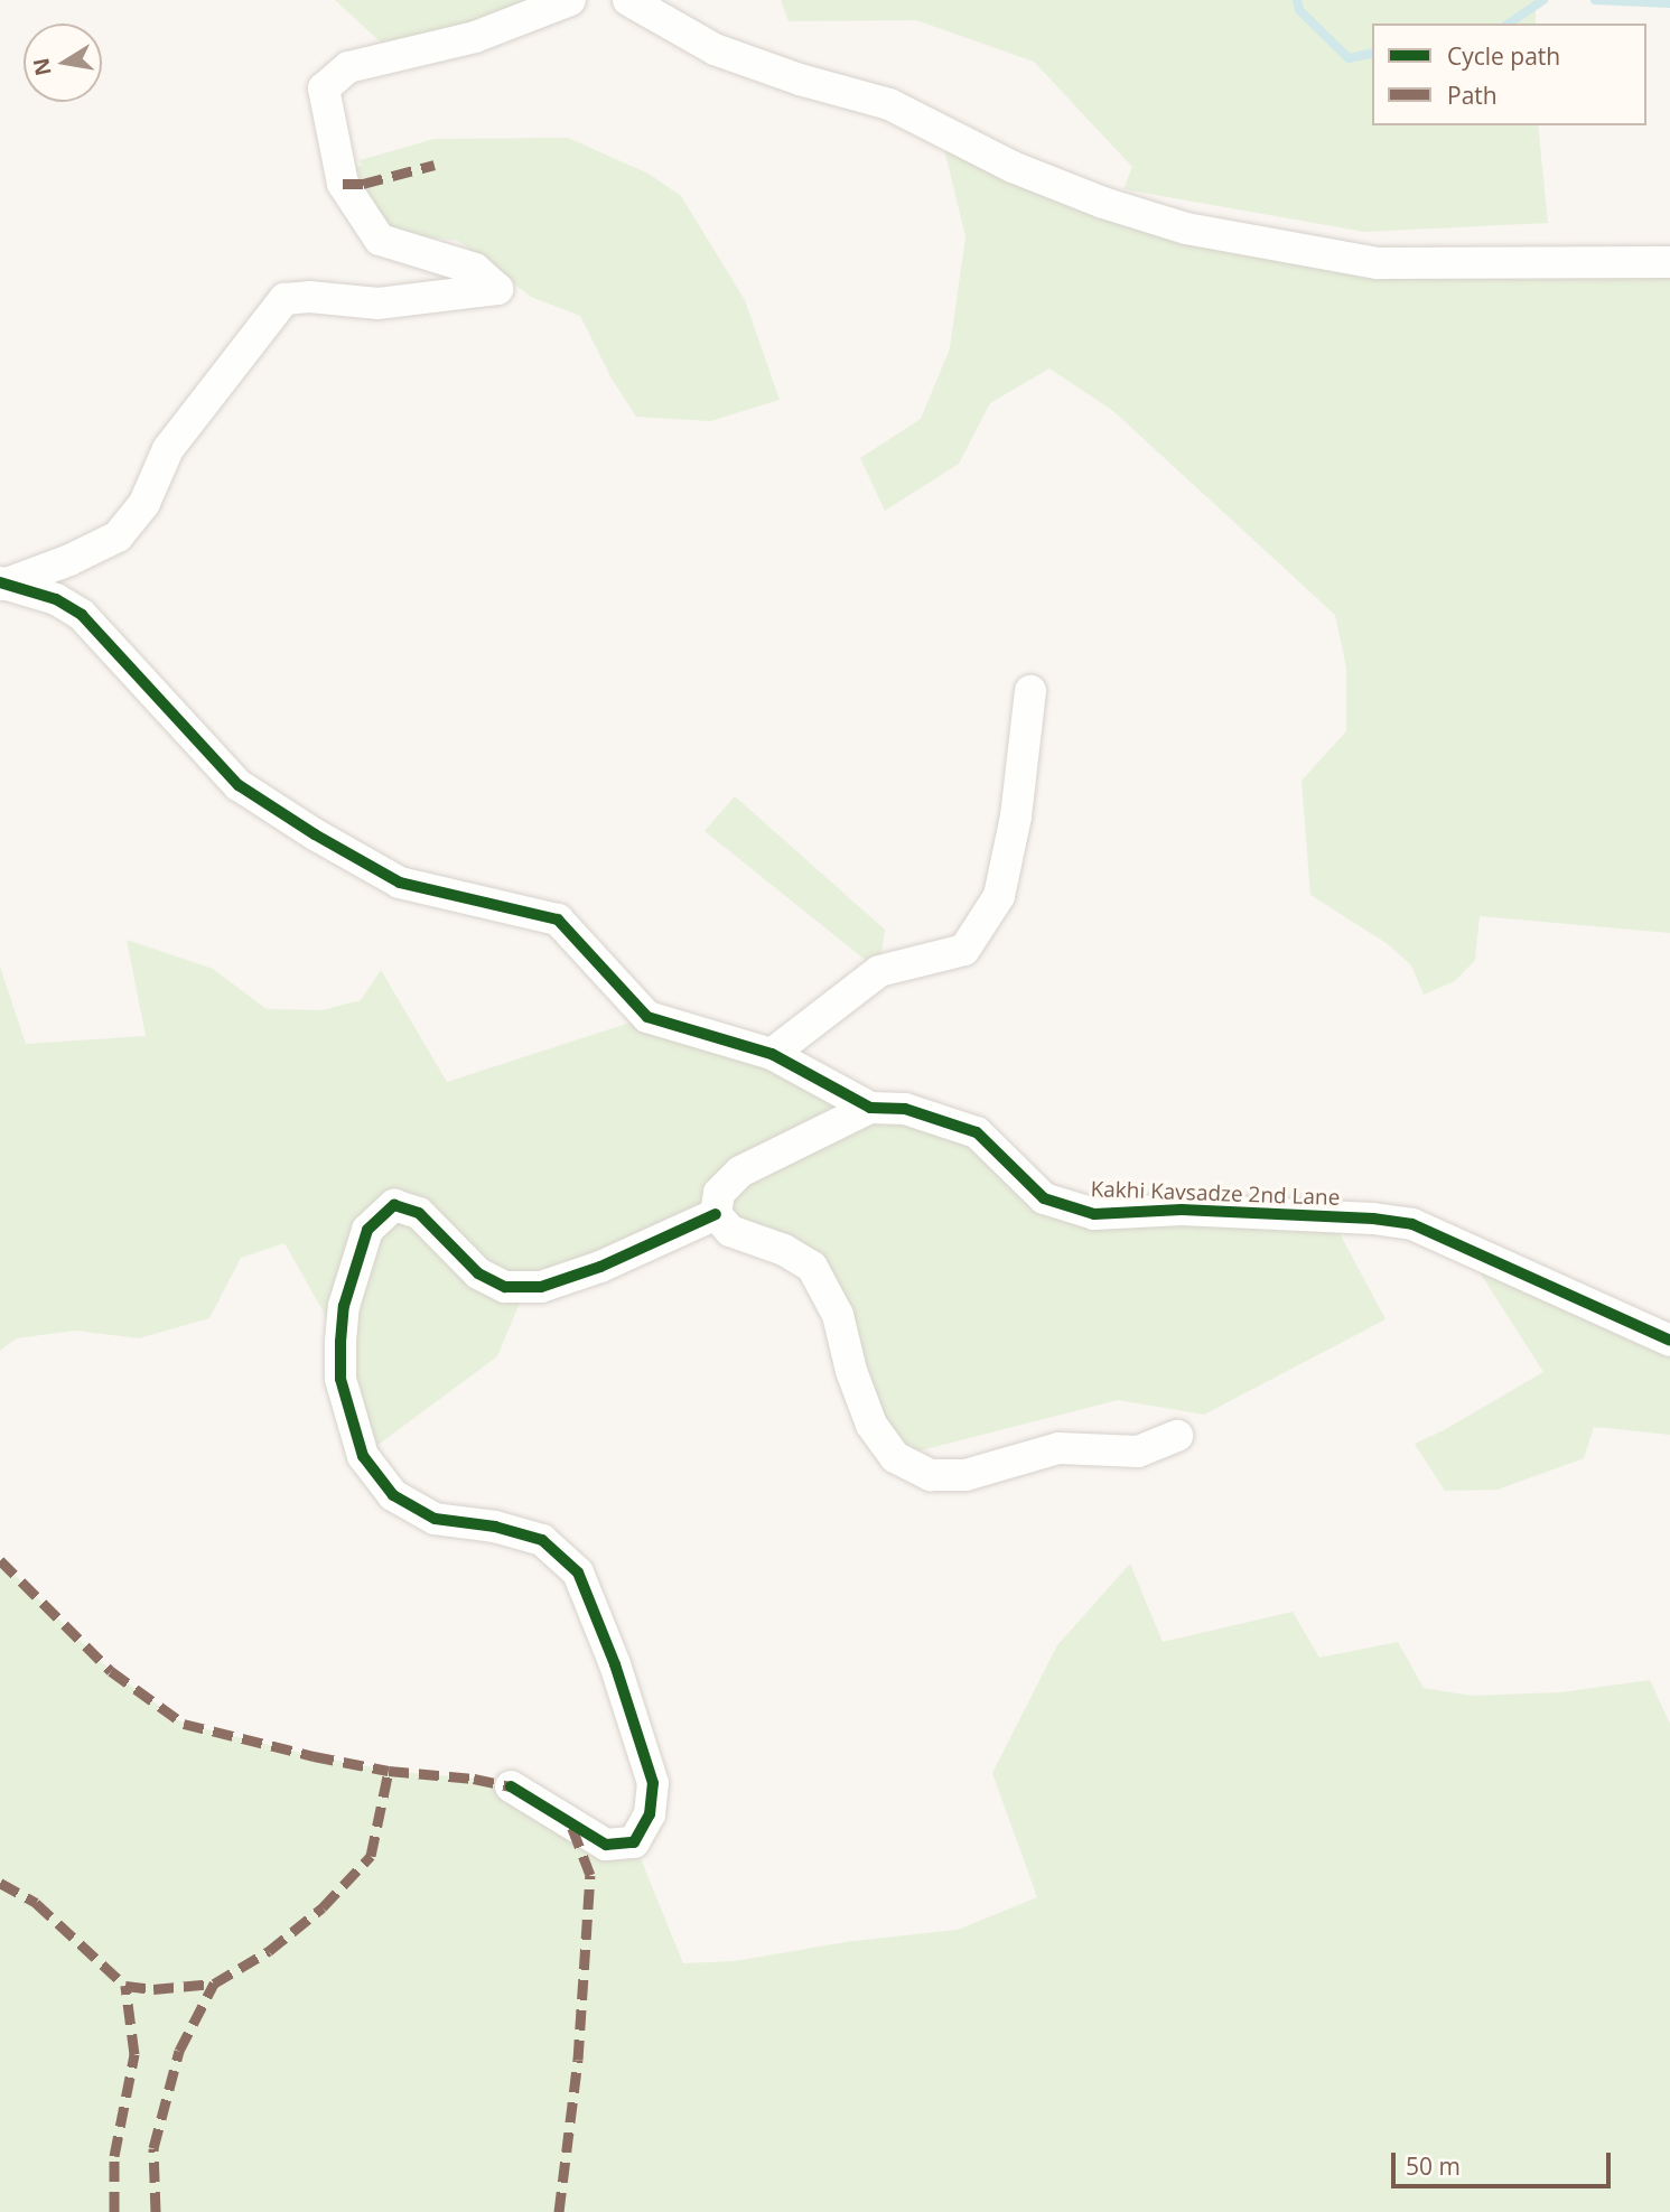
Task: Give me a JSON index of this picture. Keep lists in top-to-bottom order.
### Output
{
  "streets": {
    "street": ["Kakhi Kavsadze 2nd Lane"]
  },
  "legend": ["Cycle path", "Path"],
  "scale_bar": "50 m",
  "north": "left"
}
